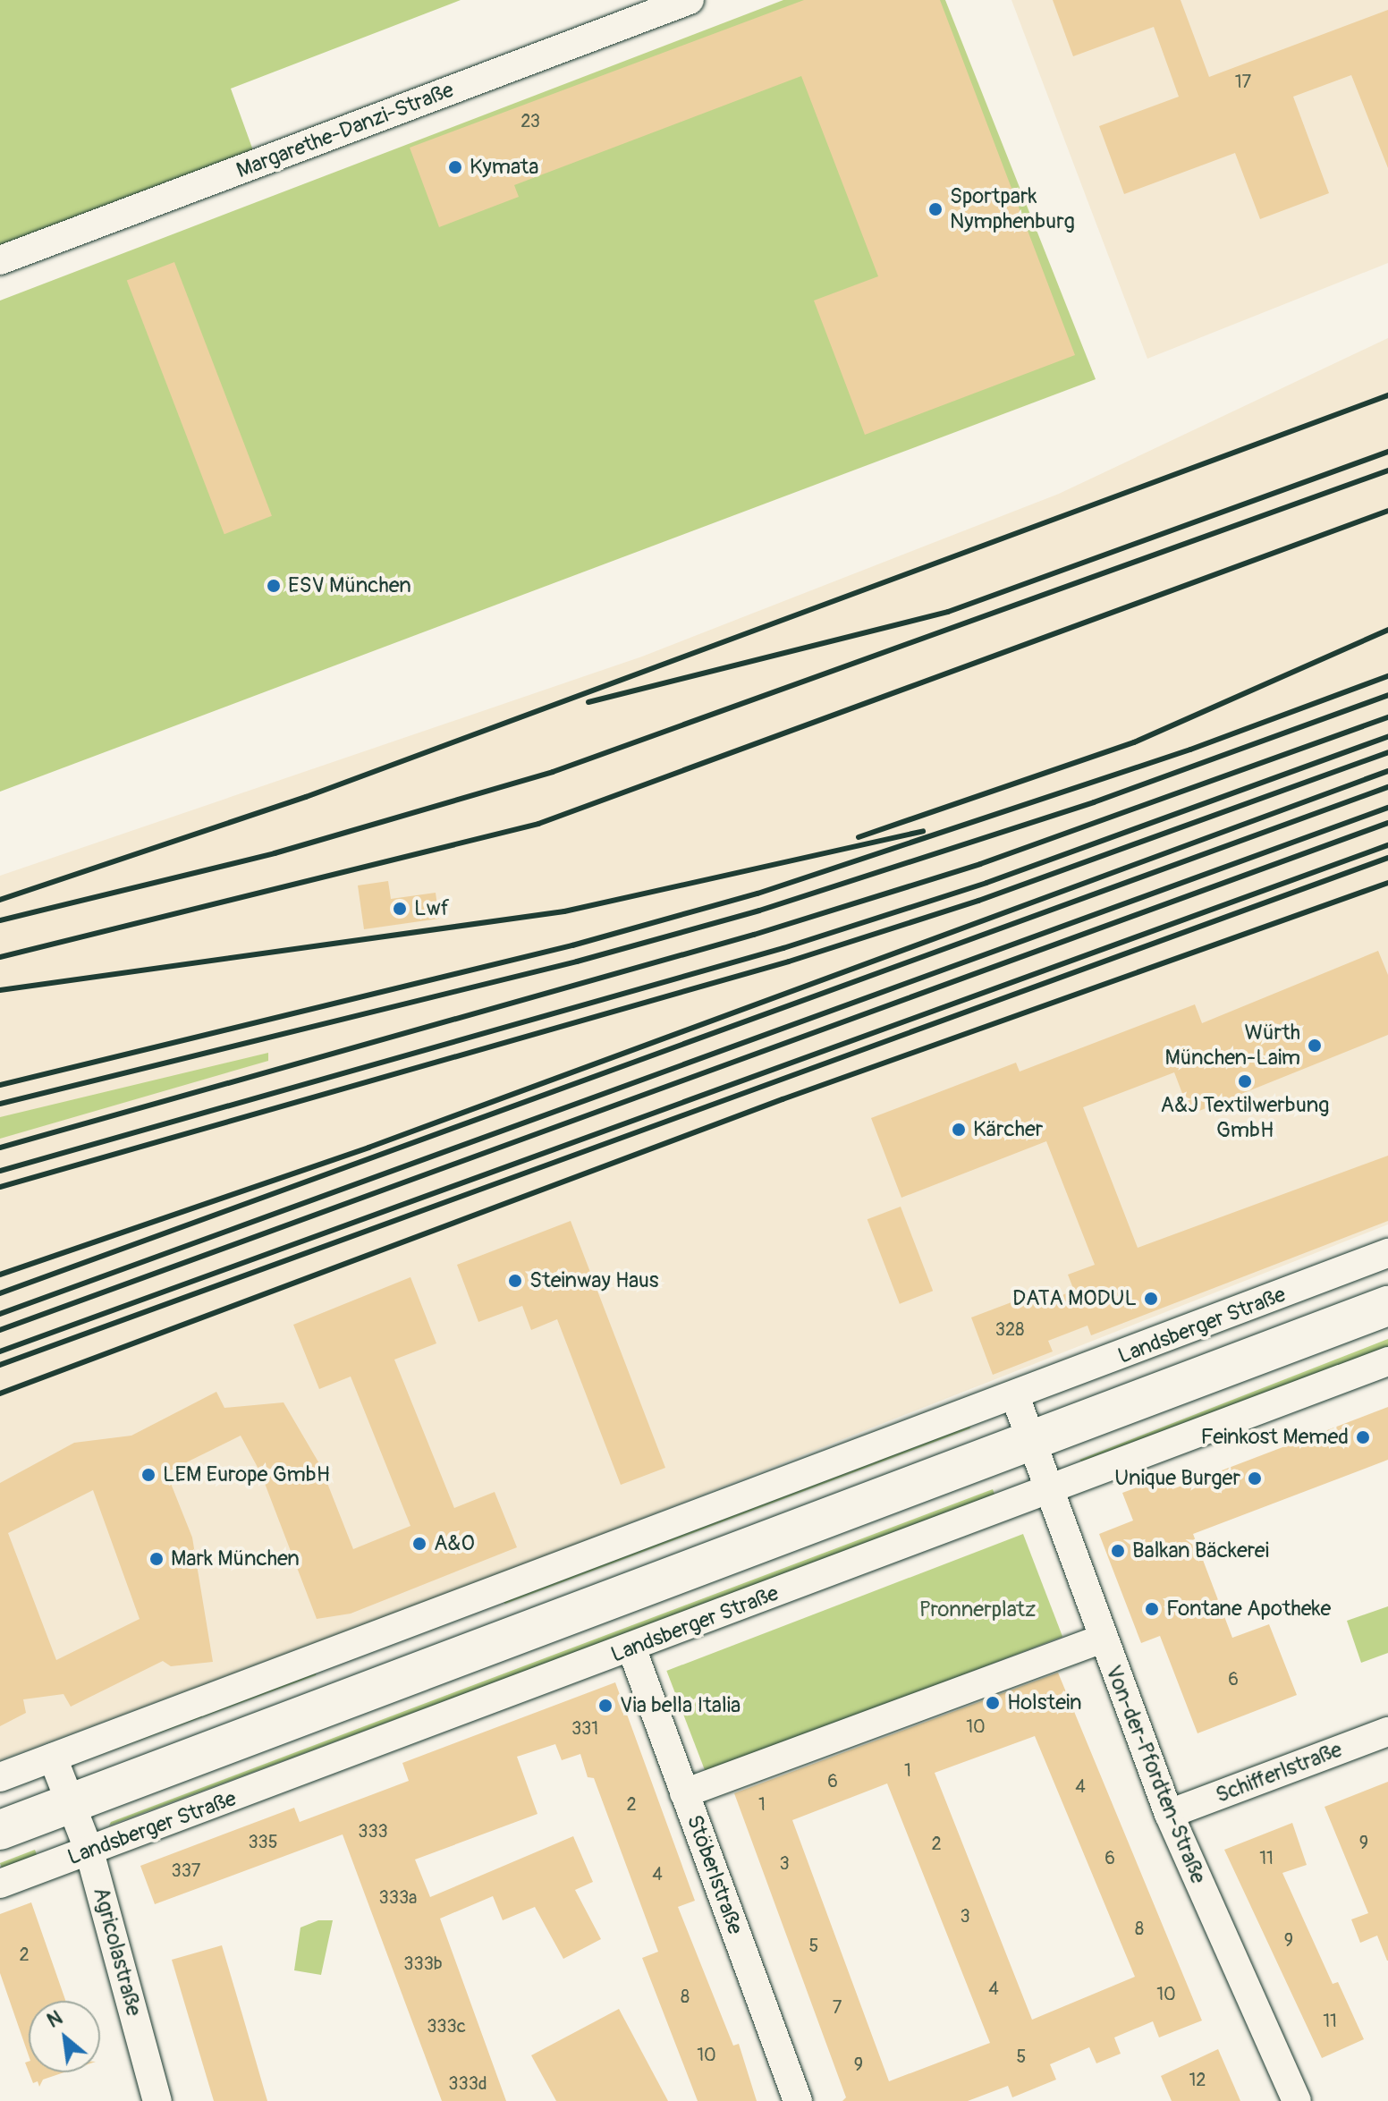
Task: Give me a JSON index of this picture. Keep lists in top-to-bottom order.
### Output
{
  "streets": {
    "street": [
      "Margarethe-Danzi-Straße",
      "Landsberger Straße",
      "Schifferlstraße",
      "Von-der-Pfordten-Straße",
      "Stöberlstraße",
      "Agricolastraße"
    ]
  },
  "crossings": [
    ["Landsberger Straße", "Von-der-Pfordten-Straße"],
    ["Landsberger Straße", "Stöberlstraße"],
    ["Landsberger Straße", "Agricolastraße"],
    ["Schifferlstraße", "Von-der-Pfordten-Straße"]
  ],
  "parks": ["Pronnerplatz"],
  "places": [
    "Kymata",
    "Sportpark Nymphenburg",
    "ESV München",
    "Lwf",
    "Würth München-Laim",
    "A&J Textilwerbung GmbH",
    "Kärcher",
    "Steinway Haus",
    "DATA MODUL",
    "Feinkost Memed",
    "LEM Europe GmbH",
    "Unique Burger",
    "A&O",
    "Balkan Bäckerei",
    "Mark München",
    "Fontane Apotheke",
    "Holstein",
    "Via bella Italia"
  ],
  "house_numbers": [
    "17",
    "23",
    "328",
    "6",
    "10",
    "331",
    "1",
    "6",
    "4",
    "2",
    "1",
    "333",
    "335",
    "9",
    "2",
    "6",
    "11",
    "3",
    "337",
    "4",
    "333a",
    "3",
    "8",
    "9",
    "5",
    "2",
    "333b",
    "4",
    "10",
    "8",
    "7",
    "11",
    "333c",
    "10",
    "5",
    "9",
    "12",
    "333d"
  ],
  "north": "top left"
}
